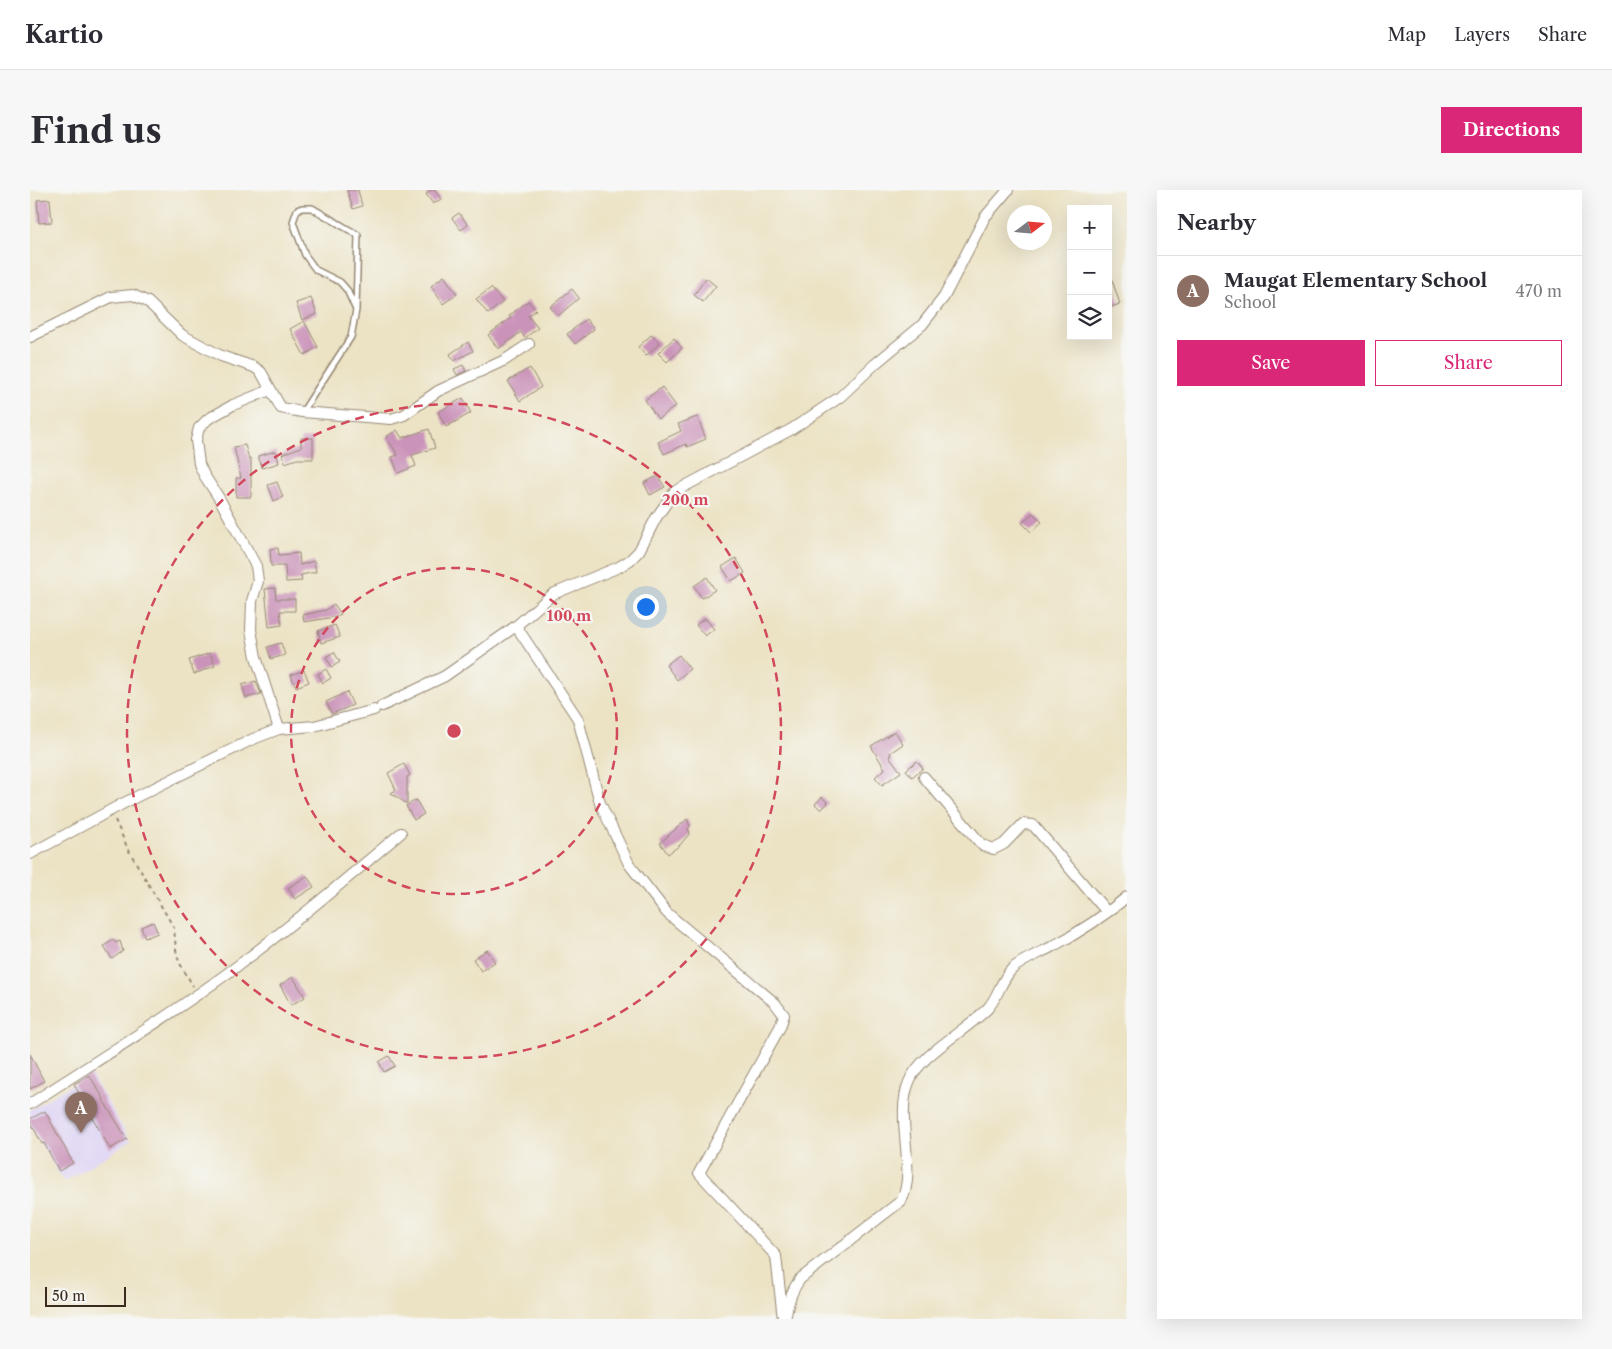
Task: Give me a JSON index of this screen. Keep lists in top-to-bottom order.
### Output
{
  "scale_bar": "50 m",
  "north": "right",
  "page": {
    "header": "Kartio",
    "nav": ["Map", "Layers", "Share"],
    "buttons": [
      "Directions",
      ["Save", "Share"]
    ],
    "title": "Find us",
    "heading": "Nearby",
    "map_buttons": ["+", "−"],
    "list": [
      {
        "mark": "A",
        "name": "Maugat Elementary School",
        "note": "School",
        "value": "470 m"
      }
    ],
    "pins": "A",
    "scale": "50 m"
  },
  "rings": ["200 m", "100 m"]
}
